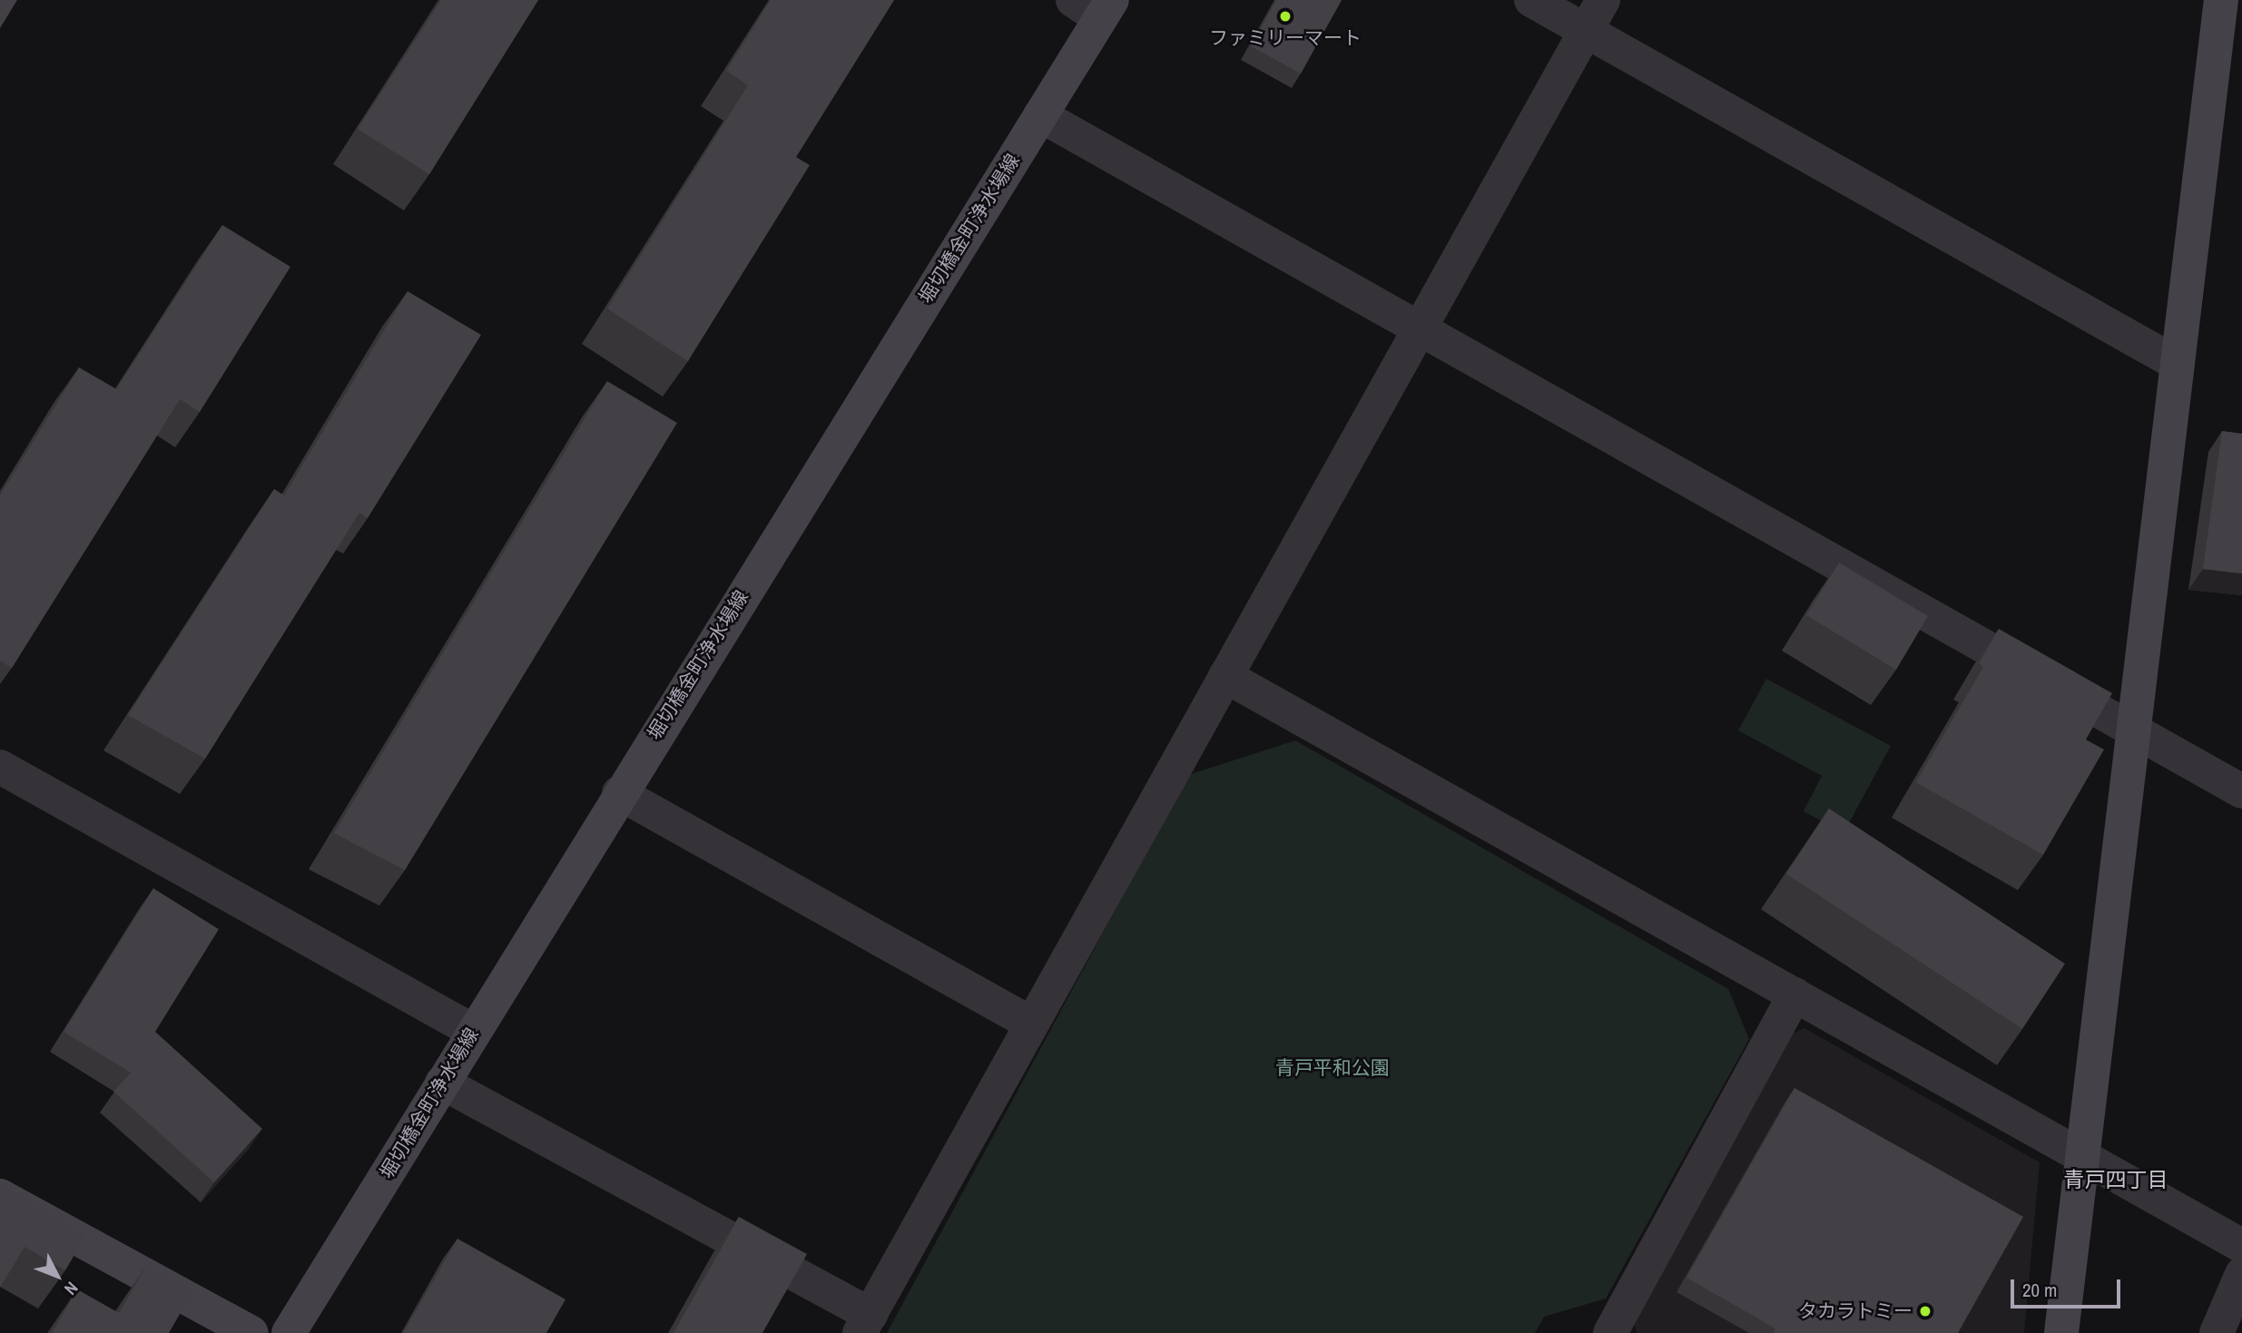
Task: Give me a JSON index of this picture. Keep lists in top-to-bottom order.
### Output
{
  "streets": {
    "street": ["堀切橋金町浄水場線"]
  },
  "districts": ["青戸四丁目"],
  "parks": ["青戸平和公園"],
  "places": ["ファミリーマート", "タカラトミー"],
  "scale_bar": "20 m",
  "north": "bottom right"
}
